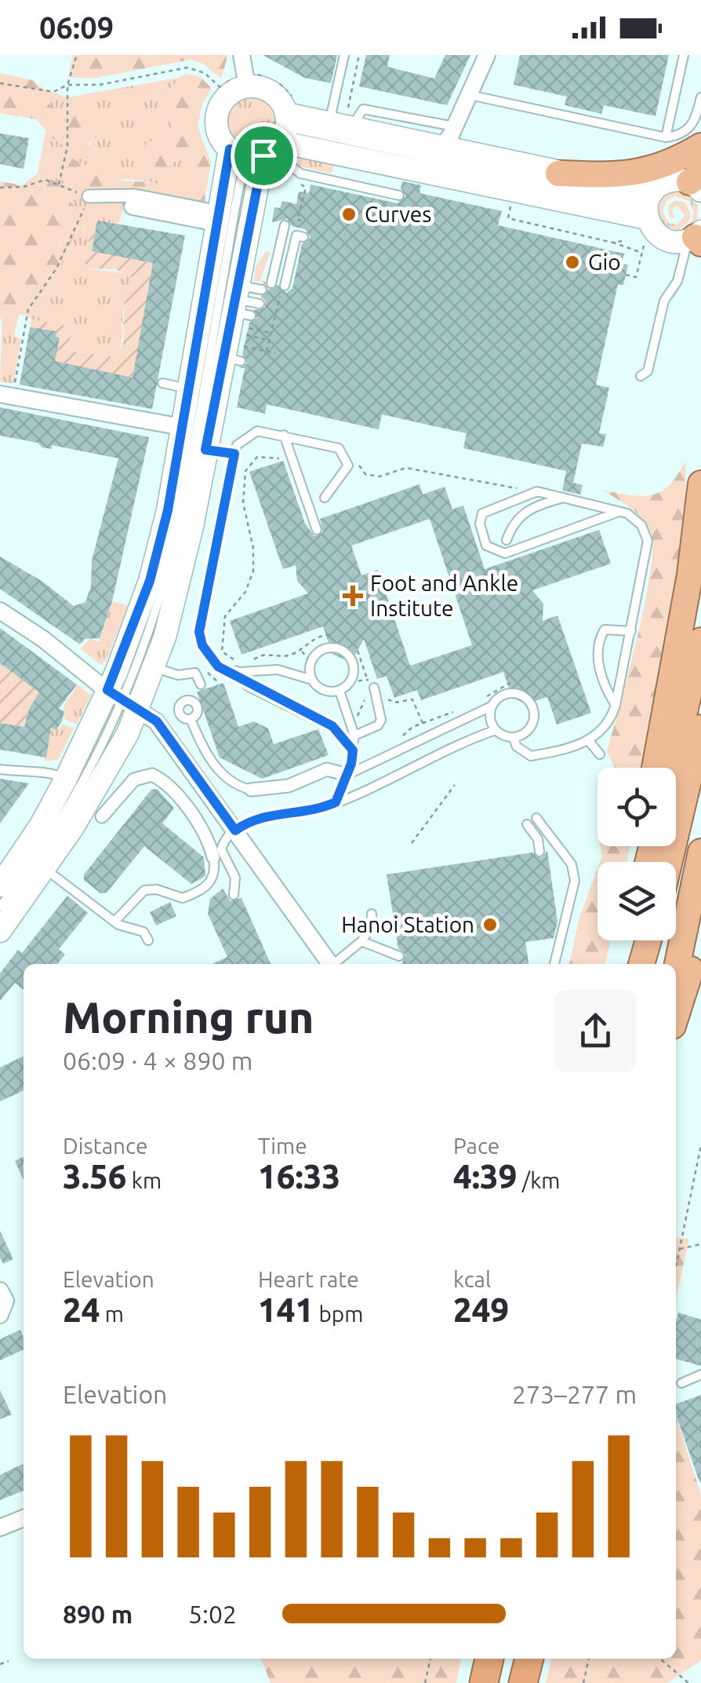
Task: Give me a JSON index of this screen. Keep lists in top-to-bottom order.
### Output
{
  "places": {
    "other": ["Curves", "Gio", "Hanoi Station"],
    "health": ["Foot and Ankle Institute"]
  },
  "page": {
    "status": "06:09",
    "heading": ["Morning run", "06:09 · 4 × 890 m"],
    "stats": [
      ["Distance", "3.56 km"],
      ["Time", "16:33"],
      ["Pace", "4:39 /km"],
      ["Elevation", "24 m"],
      ["Heart rate", "141 bpm"],
      ["kcal", "249"]
    ],
    "chart": ["Elevation", "273–277 m"],
    "list": [
      {
        "name": "890 m",
        "note": "5:02"
      }
    ]
  }
}
